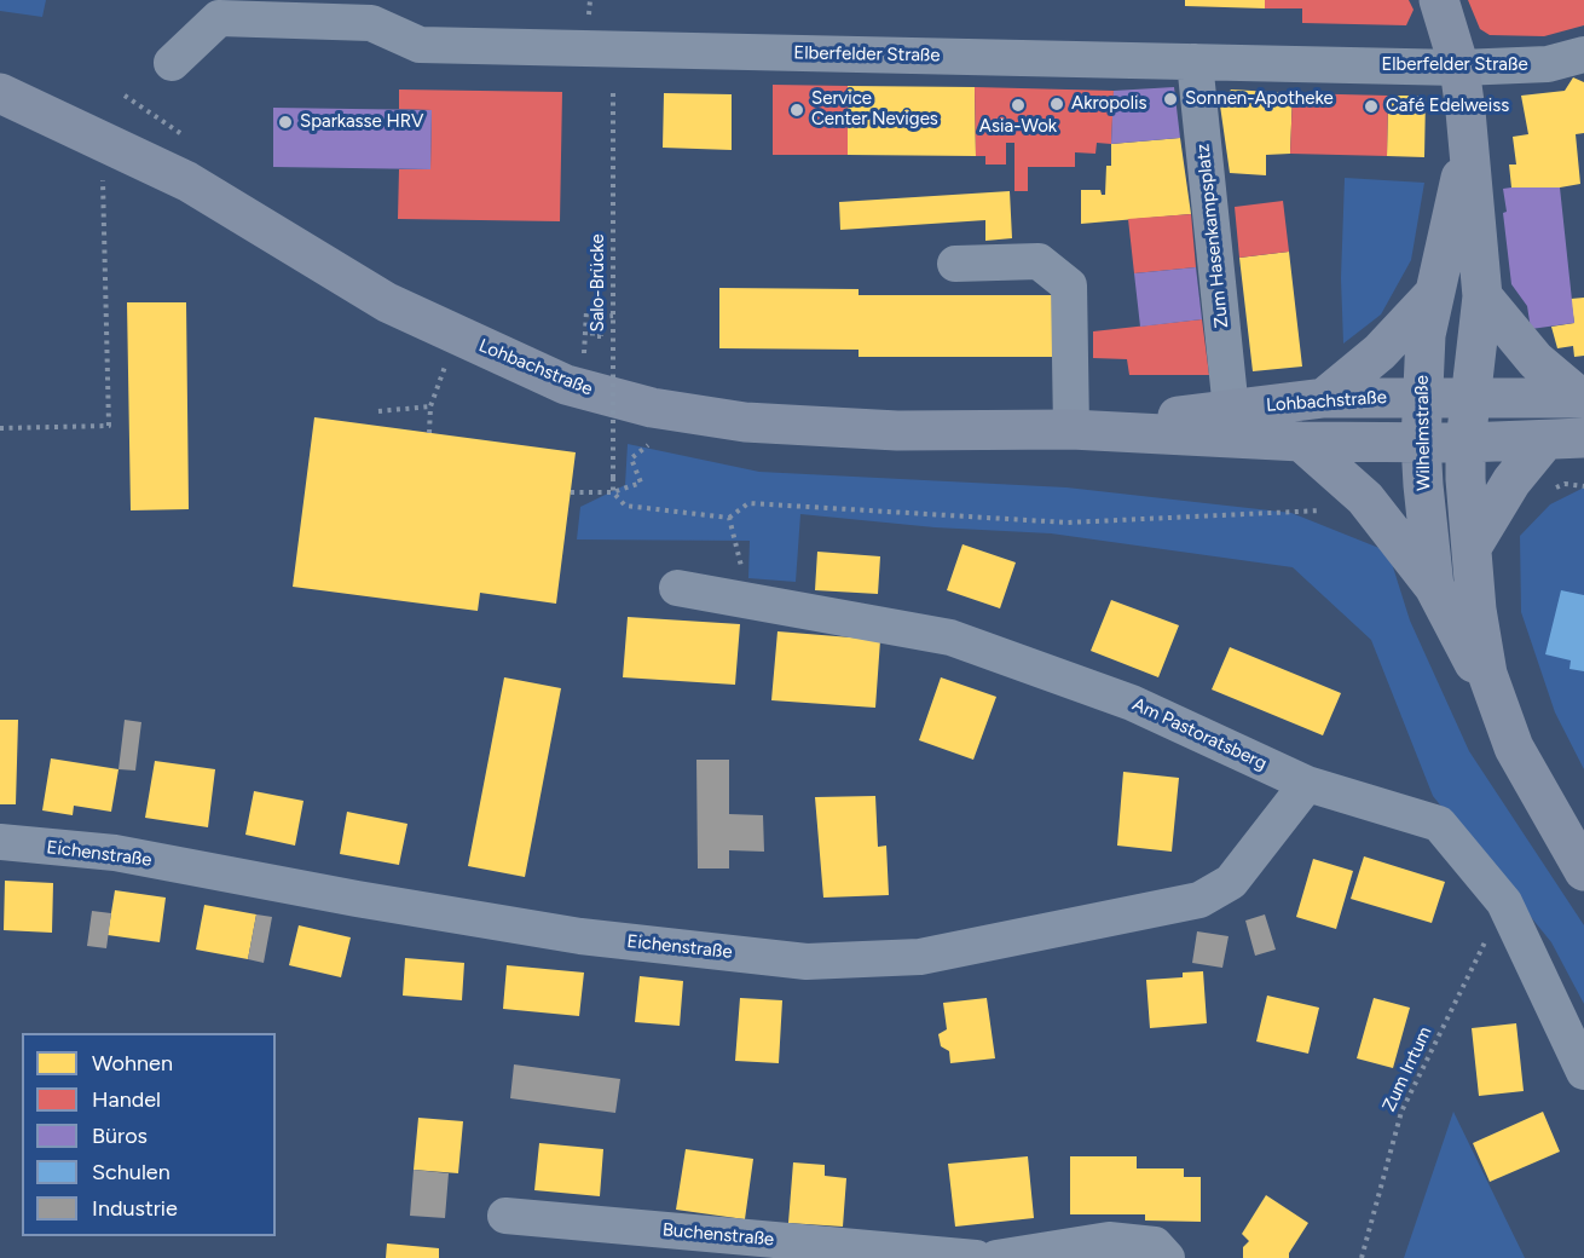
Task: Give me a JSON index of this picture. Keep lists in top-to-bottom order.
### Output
{
  "streets": {
    "main road": ["Lohbachstraße", "Wilhelmstraße"],
    "street": [
      "Elberfelder Straße",
      "Zum Hasenkampsplatz",
      "Am Pastoratsberg",
      "Eichenstraße",
      "Buchenstraße"
    ],
    "path": ["Salo-Brücke", "Zum Irrtum"]
  },
  "crossings": [
    ["Elberfelder Straße", "Zum Hasenkampsplatz"],
    ["Elberfelder Straße", "Wilhelmstraße"],
    ["Zum Hasenkampsplatz", "Lohbachstraße"],
    ["Lohbachstraße", "Wilhelmstraße"],
    ["Am Pastoratsberg", "Eichenstraße"],
    ["Am Pastoratsberg", "Zum Irrtum"]
  ],
  "places": [
    "Sonnen-Apotheke",
    "Akropolis",
    "Asia-Wok",
    "Café Edelweiss",
    "Service Center Neviges",
    "Sparkasse HRV"
  ],
  "legend": [
    "Wohnen",
    "Handel",
    "Büros",
    "Schulen",
    "Industrie"
  ]
}
